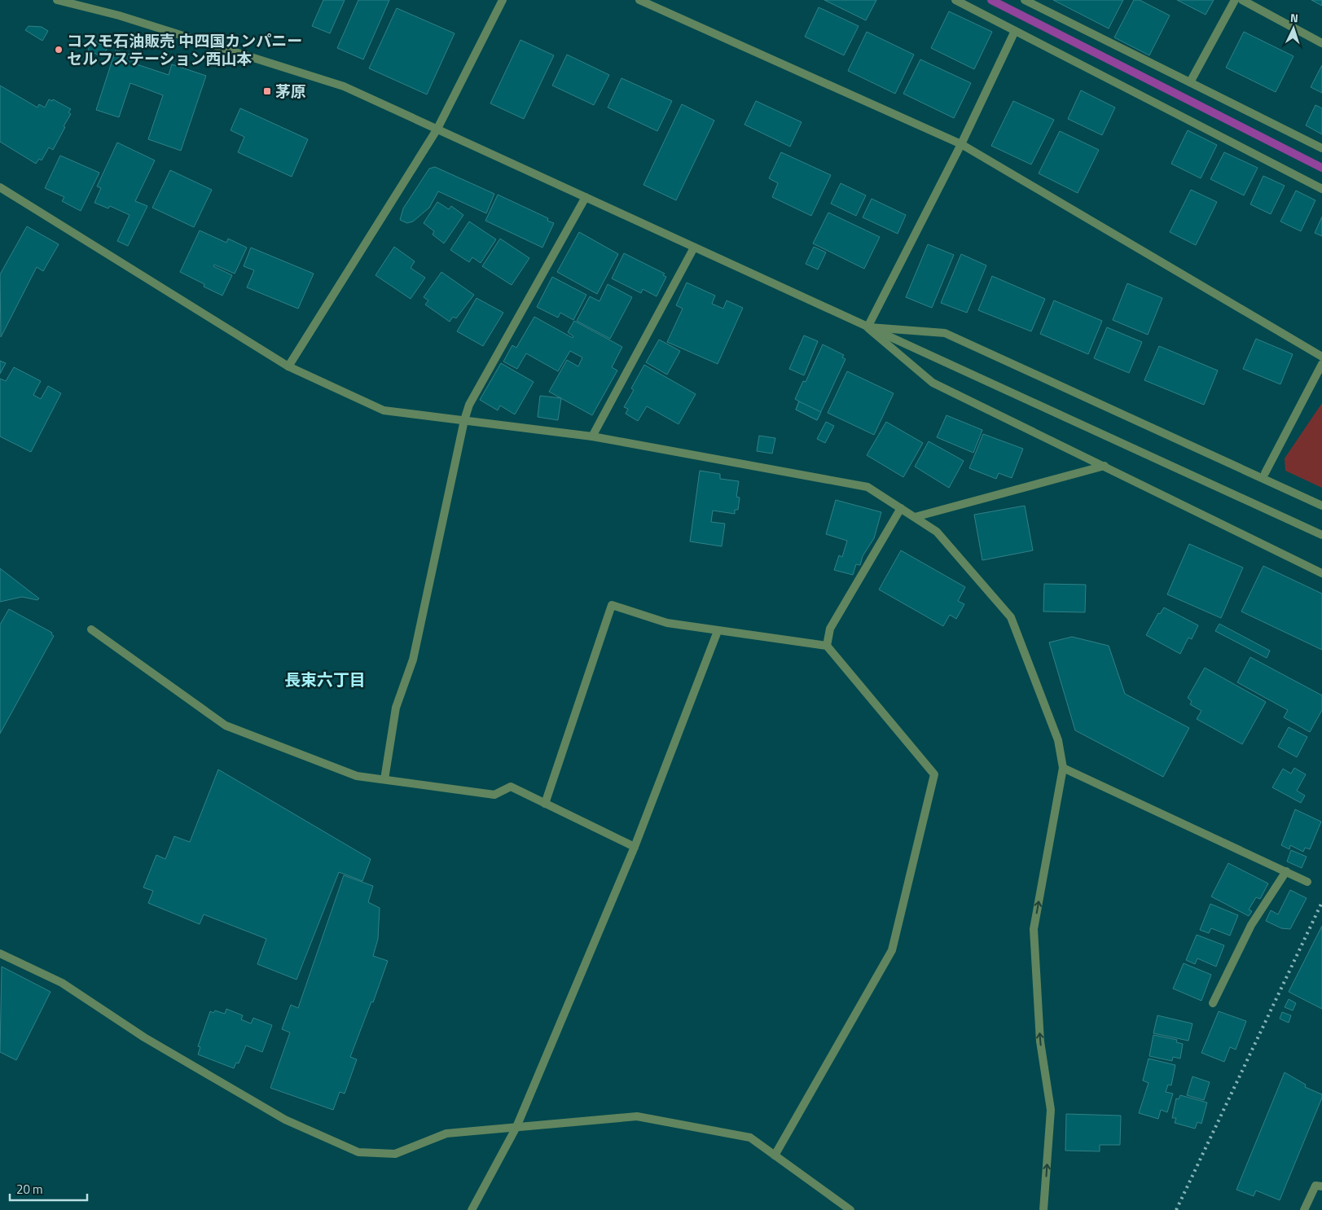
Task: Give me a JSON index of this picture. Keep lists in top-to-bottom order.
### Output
{
  "districts": ["長束六丁目"],
  "places": {
    "other": ["コスモ石油販売 中四国カンパニー セルフステーション西山本"],
    "transit": ["茅原"]
  },
  "scale_bar": "20 m",
  "north": "top"
}
